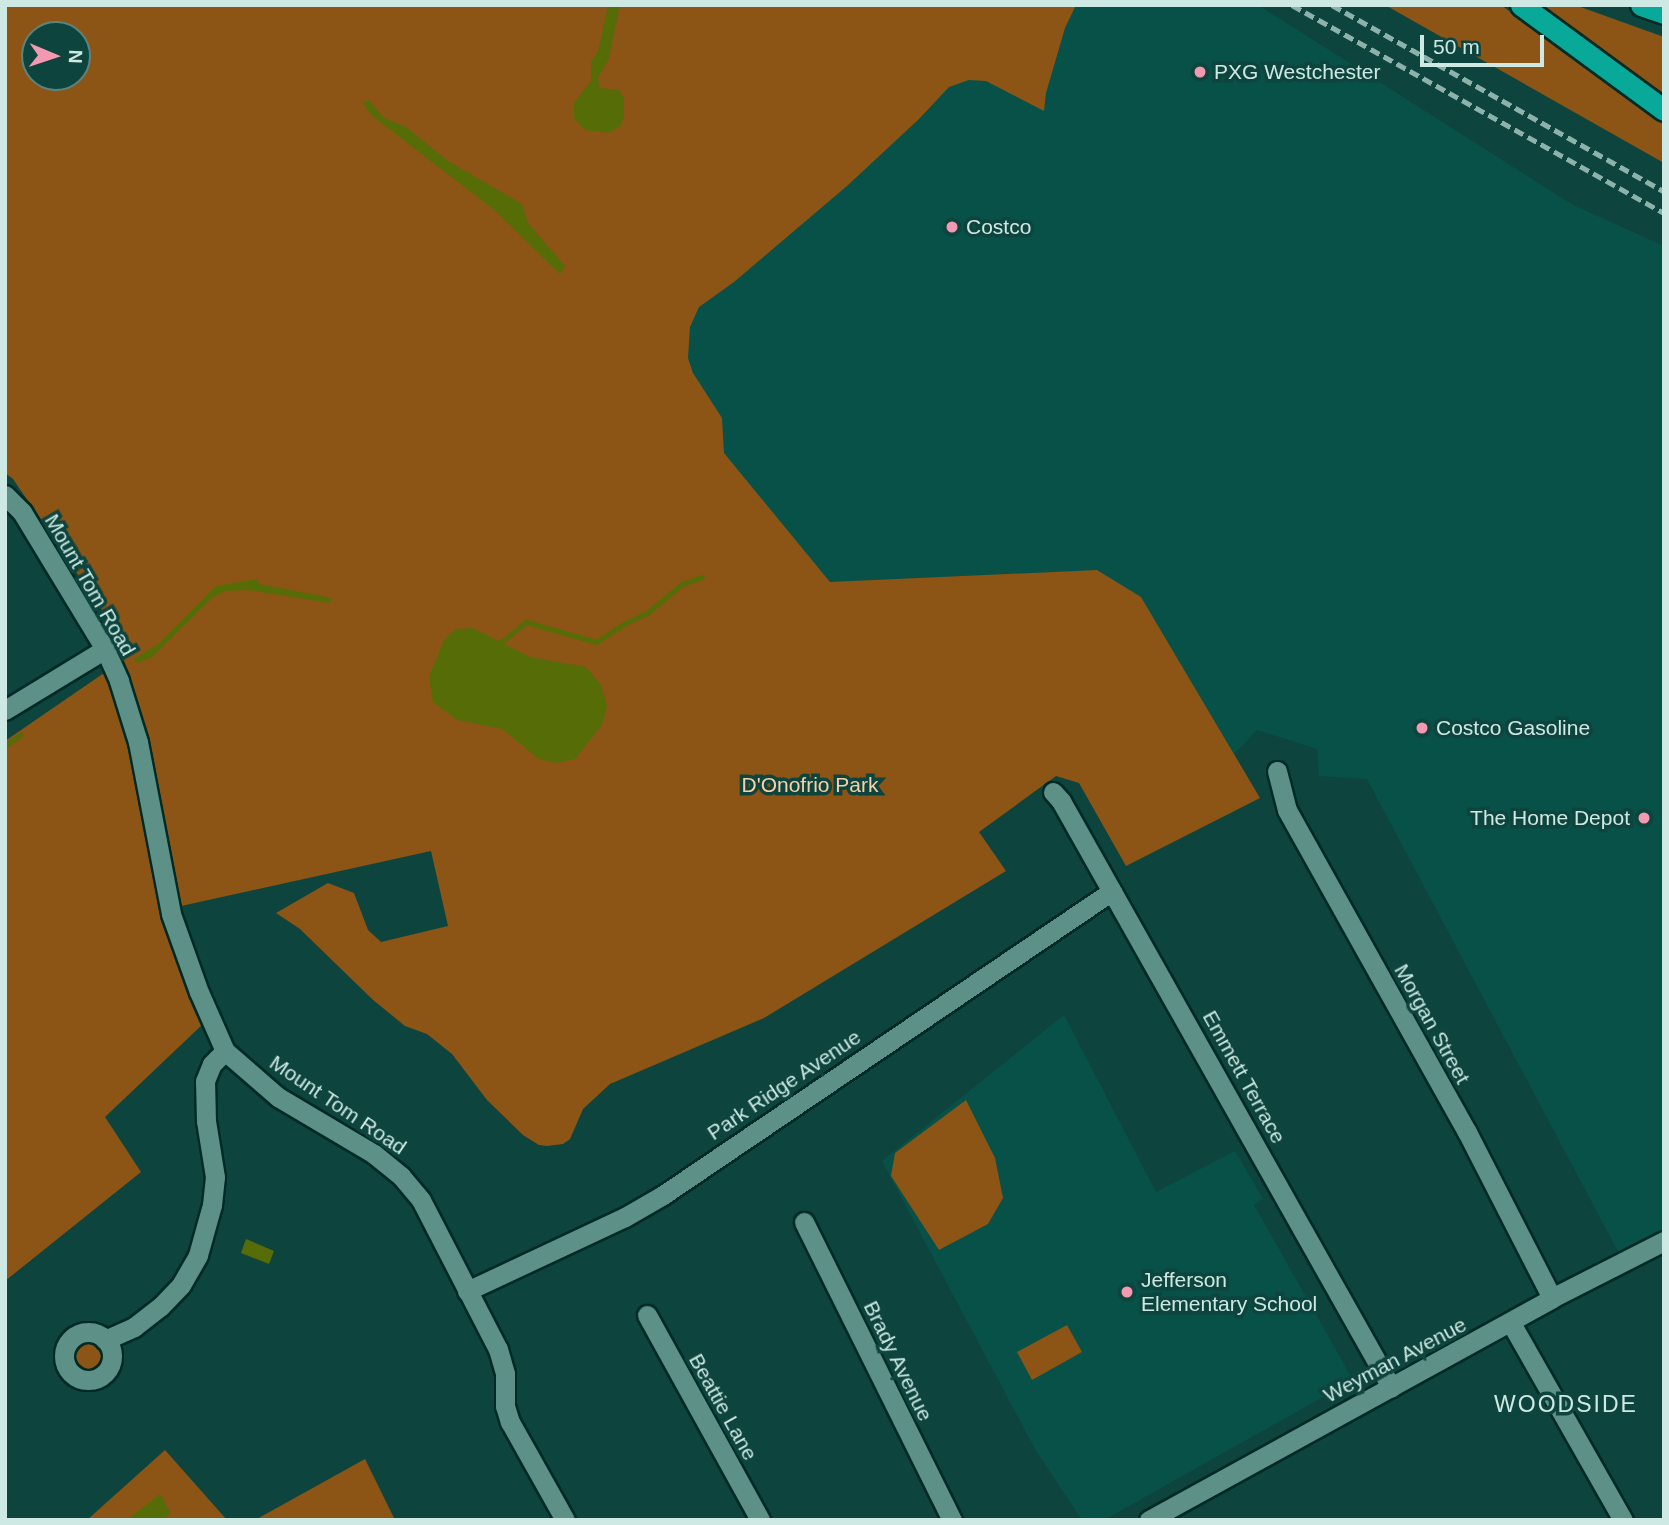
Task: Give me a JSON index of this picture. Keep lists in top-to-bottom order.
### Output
{
  "streets": {
    "street": [
      "Mount Tom Road",
      "Morgan Street",
      "Emmett Terrace",
      "Park Ridge Avenue",
      "Weyman Avenue",
      "Brady Avenue",
      "Beattie Lane"
    ]
  },
  "crossings": [
    ["Mount Tom Road", "Park Ridge Avenue"],
    ["Morgan Street", "Weyman Avenue"],
    ["Emmett Terrace", "Park Ridge Avenue"],
    ["Emmett Terrace", "Weyman Avenue"]
  ],
  "districts": ["WOODSIDE"],
  "parks": ["D'Onofrio Park"],
  "places": [
    "PXG Westchester",
    "Costco",
    "Costco Gasoline",
    "The Home Depot",
    "Jefferson Elementary School"
  ],
  "scale_bar": "50 m",
  "north": "right"
}
